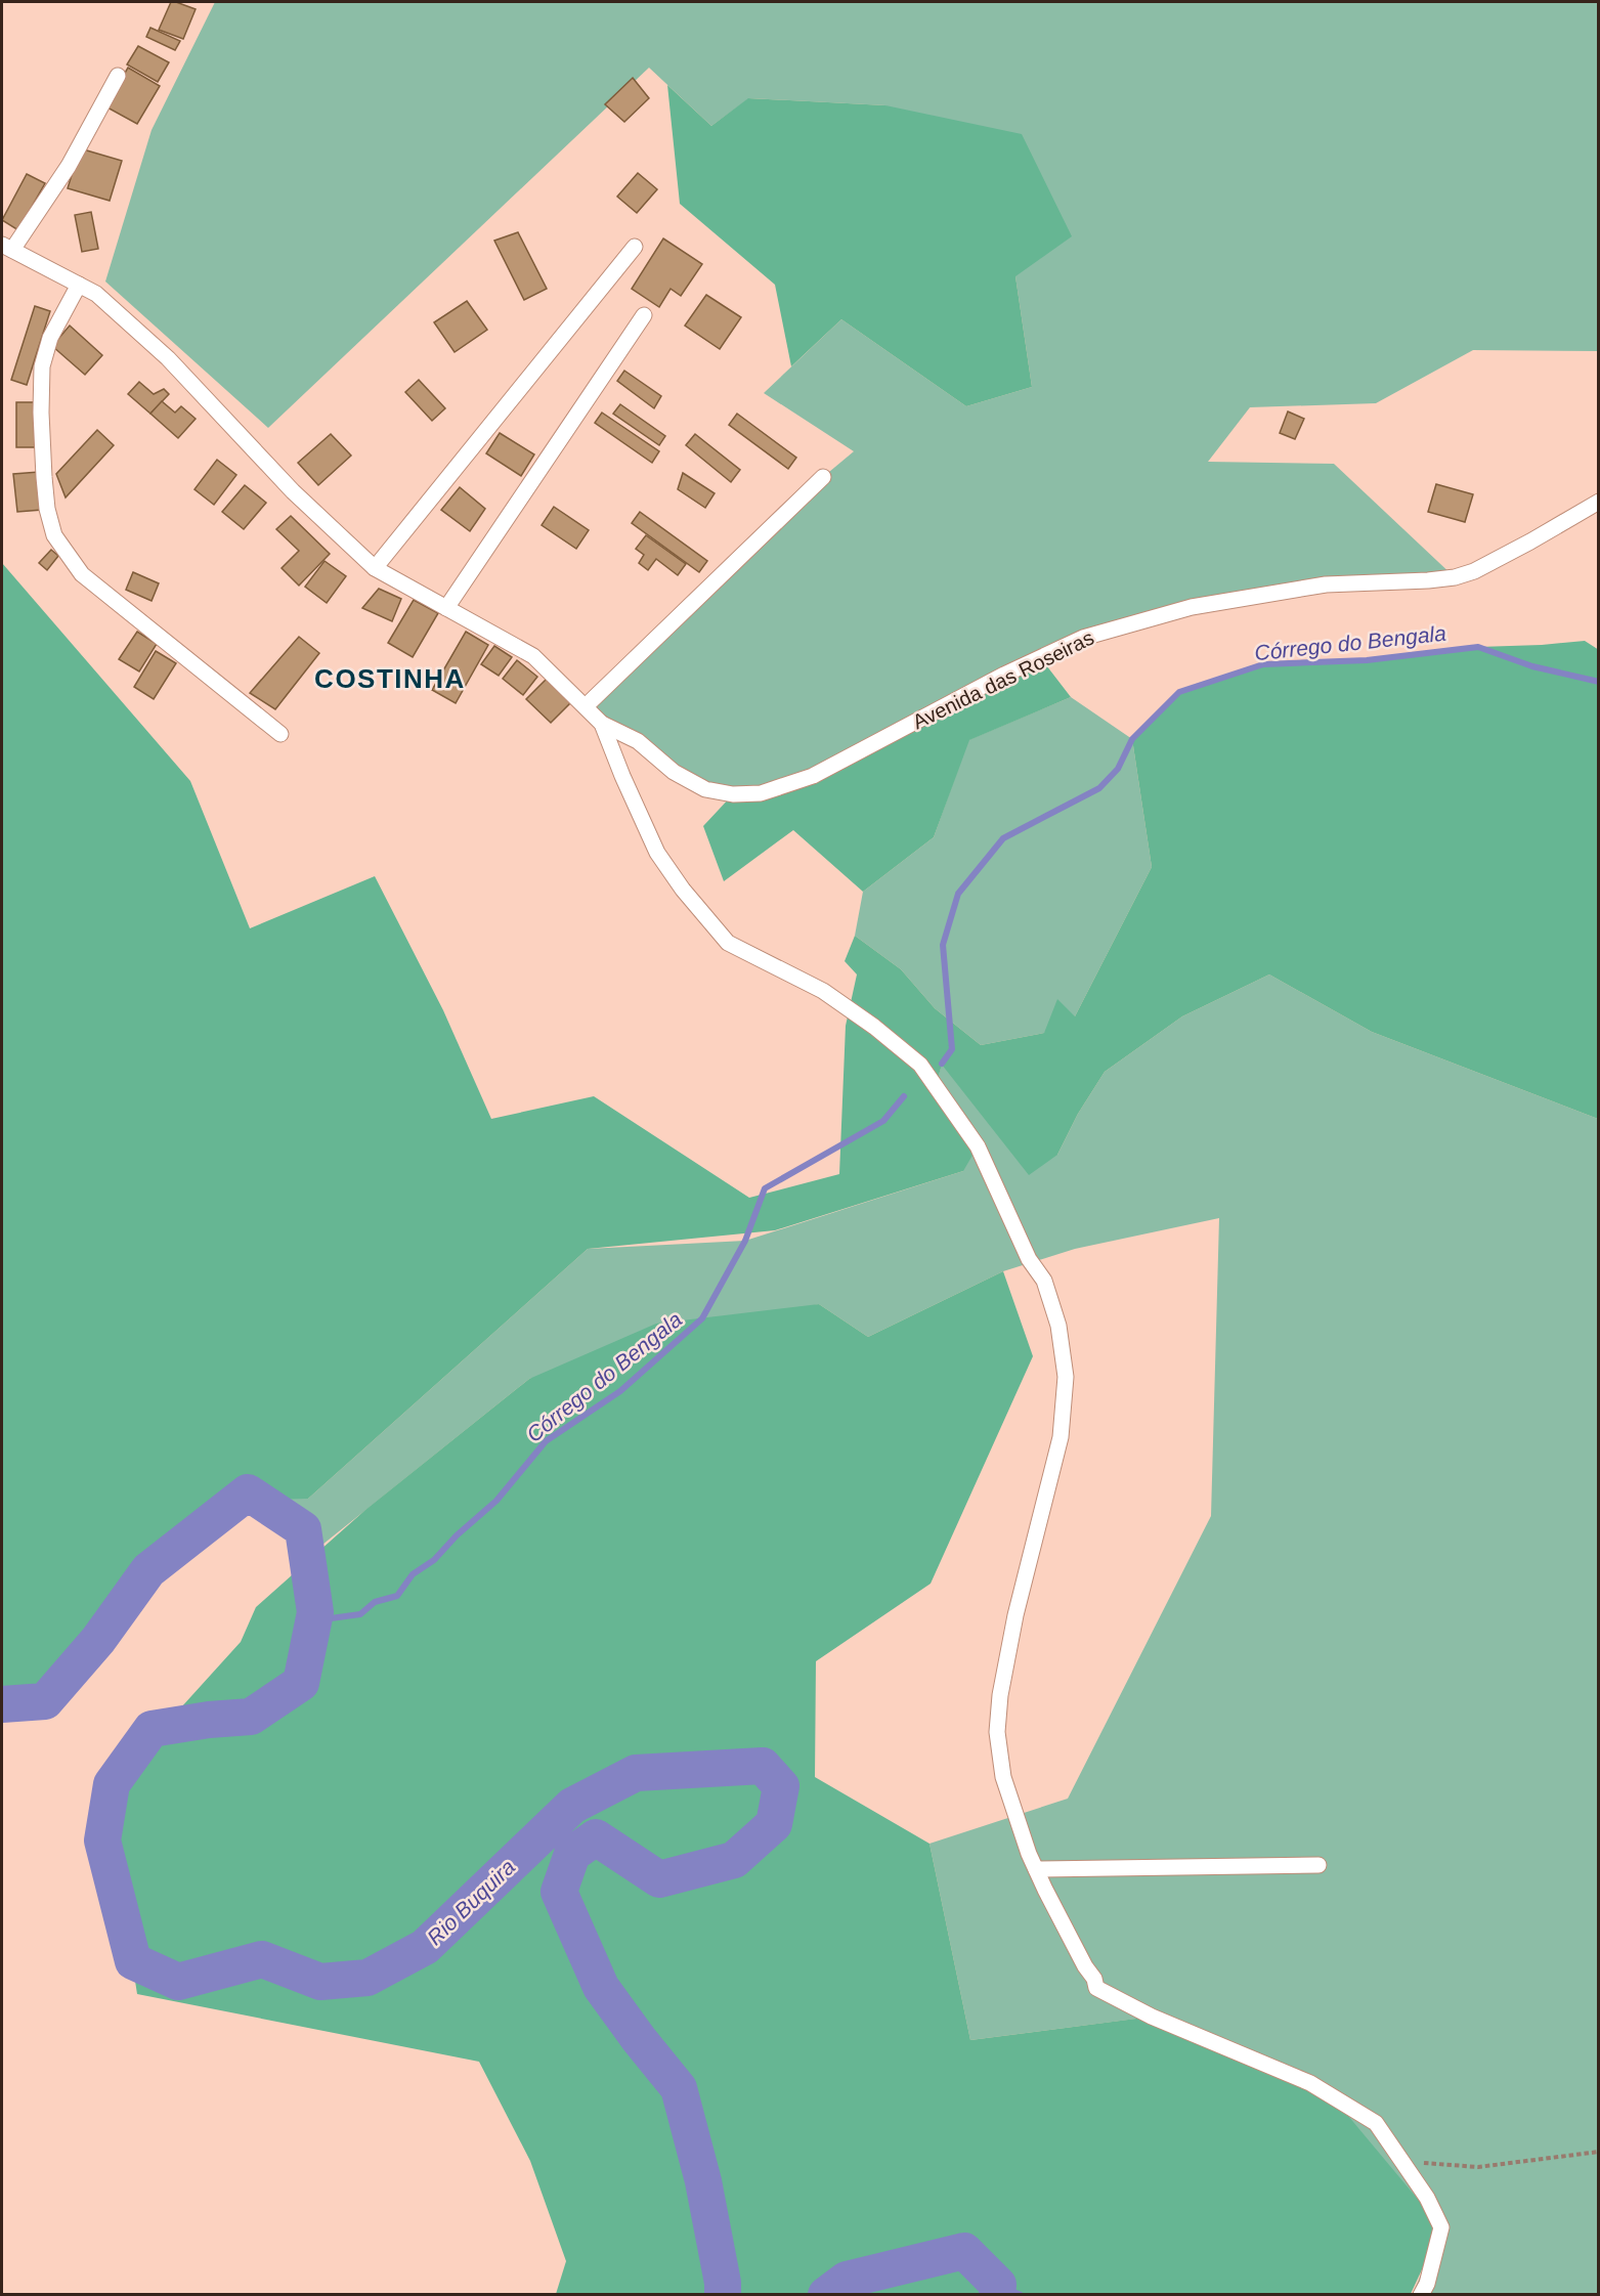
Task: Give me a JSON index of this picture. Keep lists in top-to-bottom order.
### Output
{
  "streets": {
    "street": ["Avenida das Roseiras"]
  },
  "districts": ["COSTINHA"],
  "water": ["Córrego do Bengala", "Rio Buquira"]
}
